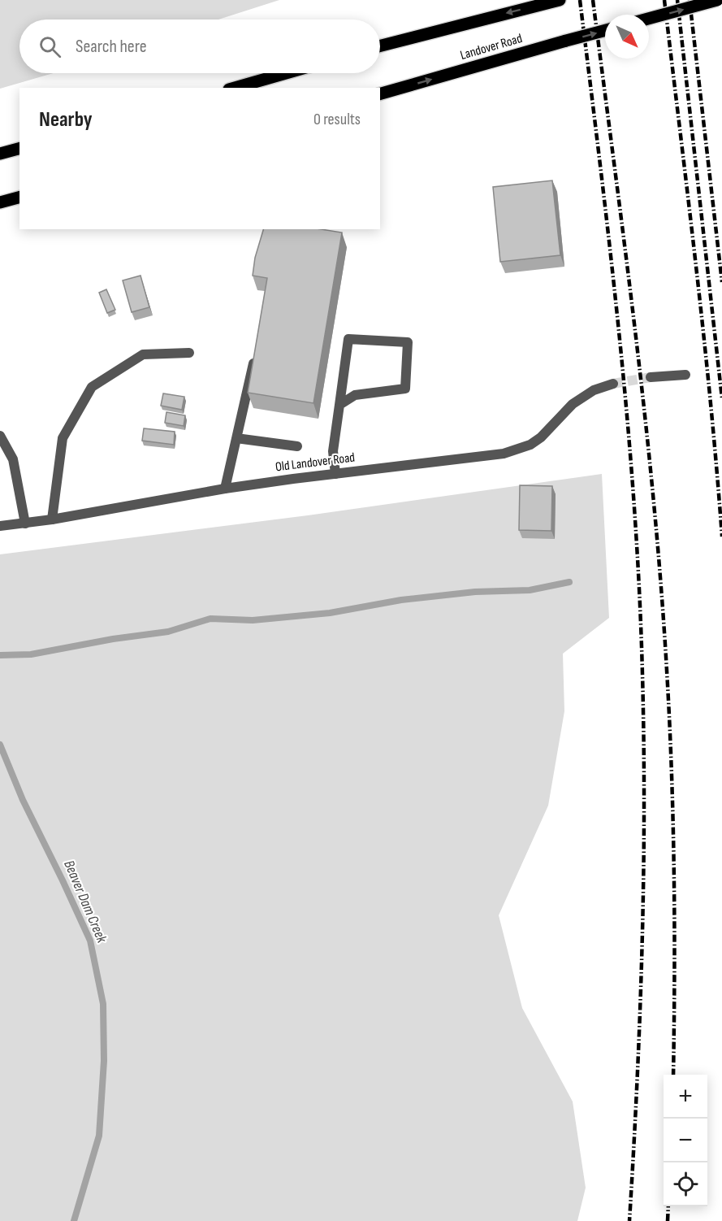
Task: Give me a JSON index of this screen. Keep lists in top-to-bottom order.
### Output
{
  "streets": {
    "main road": ["Landover Road"],
    "street": ["Old Landover Road"]
  },
  "water": ["Beaver Dam Creek"],
  "north": "bottom right",
  "page": {
    "search": "Search here",
    "heading": ["Nearby", "0 results"],
    "map_buttons": ["+", "−"]
  }
}
